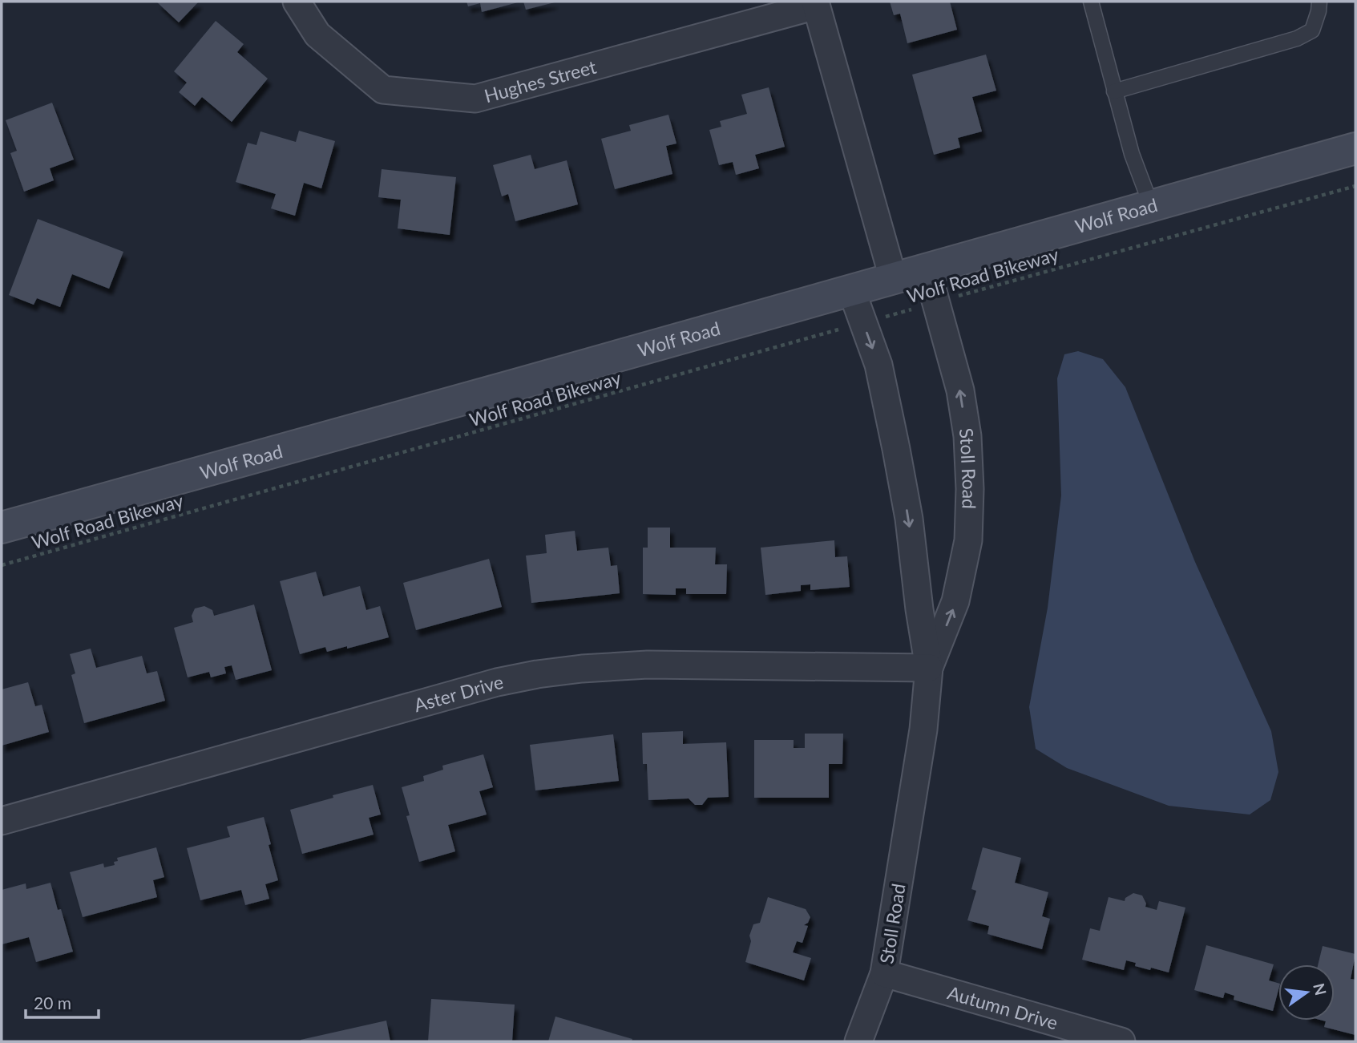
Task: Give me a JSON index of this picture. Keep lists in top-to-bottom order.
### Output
{
  "streets": {
    "main road": ["Wolf Road"],
    "street": [
      "Hughes Street",
      "Stoll Road",
      "Aster Drive",
      "Autumn Drive"
    ],
    "path": ["Wolf Road Bikeway"]
  },
  "crossings": [
    ["Wolf Road", "Stoll Road"],
    ["Wolf Road Bikeway", "Stoll Road"],
    ["Stoll Road", "Aster Drive"],
    ["Stoll Road", "Autumn Drive"]
  ],
  "scale_bar": "20 m",
  "north": "right"
}
